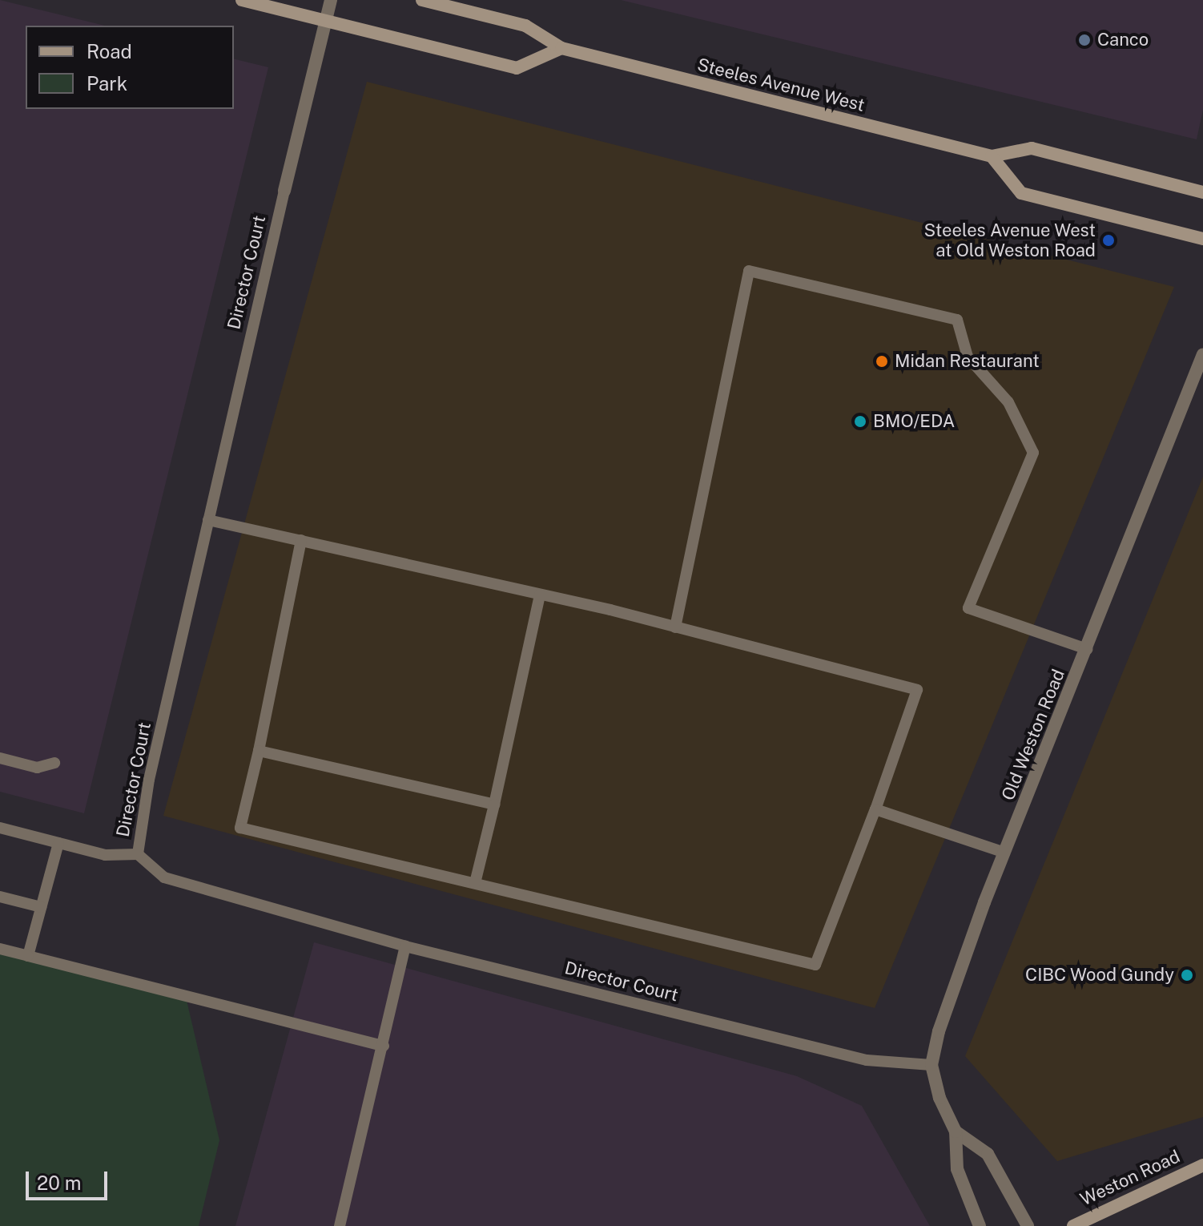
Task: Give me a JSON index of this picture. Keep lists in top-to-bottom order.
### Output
{
  "streets": {
    "main road": ["Steeles Avenue West", "Weston Road"],
    "street": ["Director Court", "Old Weston Road"]
  },
  "crossings": [
    ["Director Court", "Old Weston Road"]
  ],
  "places": [
    "Canco",
    "Steeles Avenue West at Old Weston Road",
    "Midan Restaurant",
    "BMO/EDA",
    "CIBC Wood Gundy"
  ],
  "legend": ["Road", "Park"],
  "scale_bar": "20 m"
}
